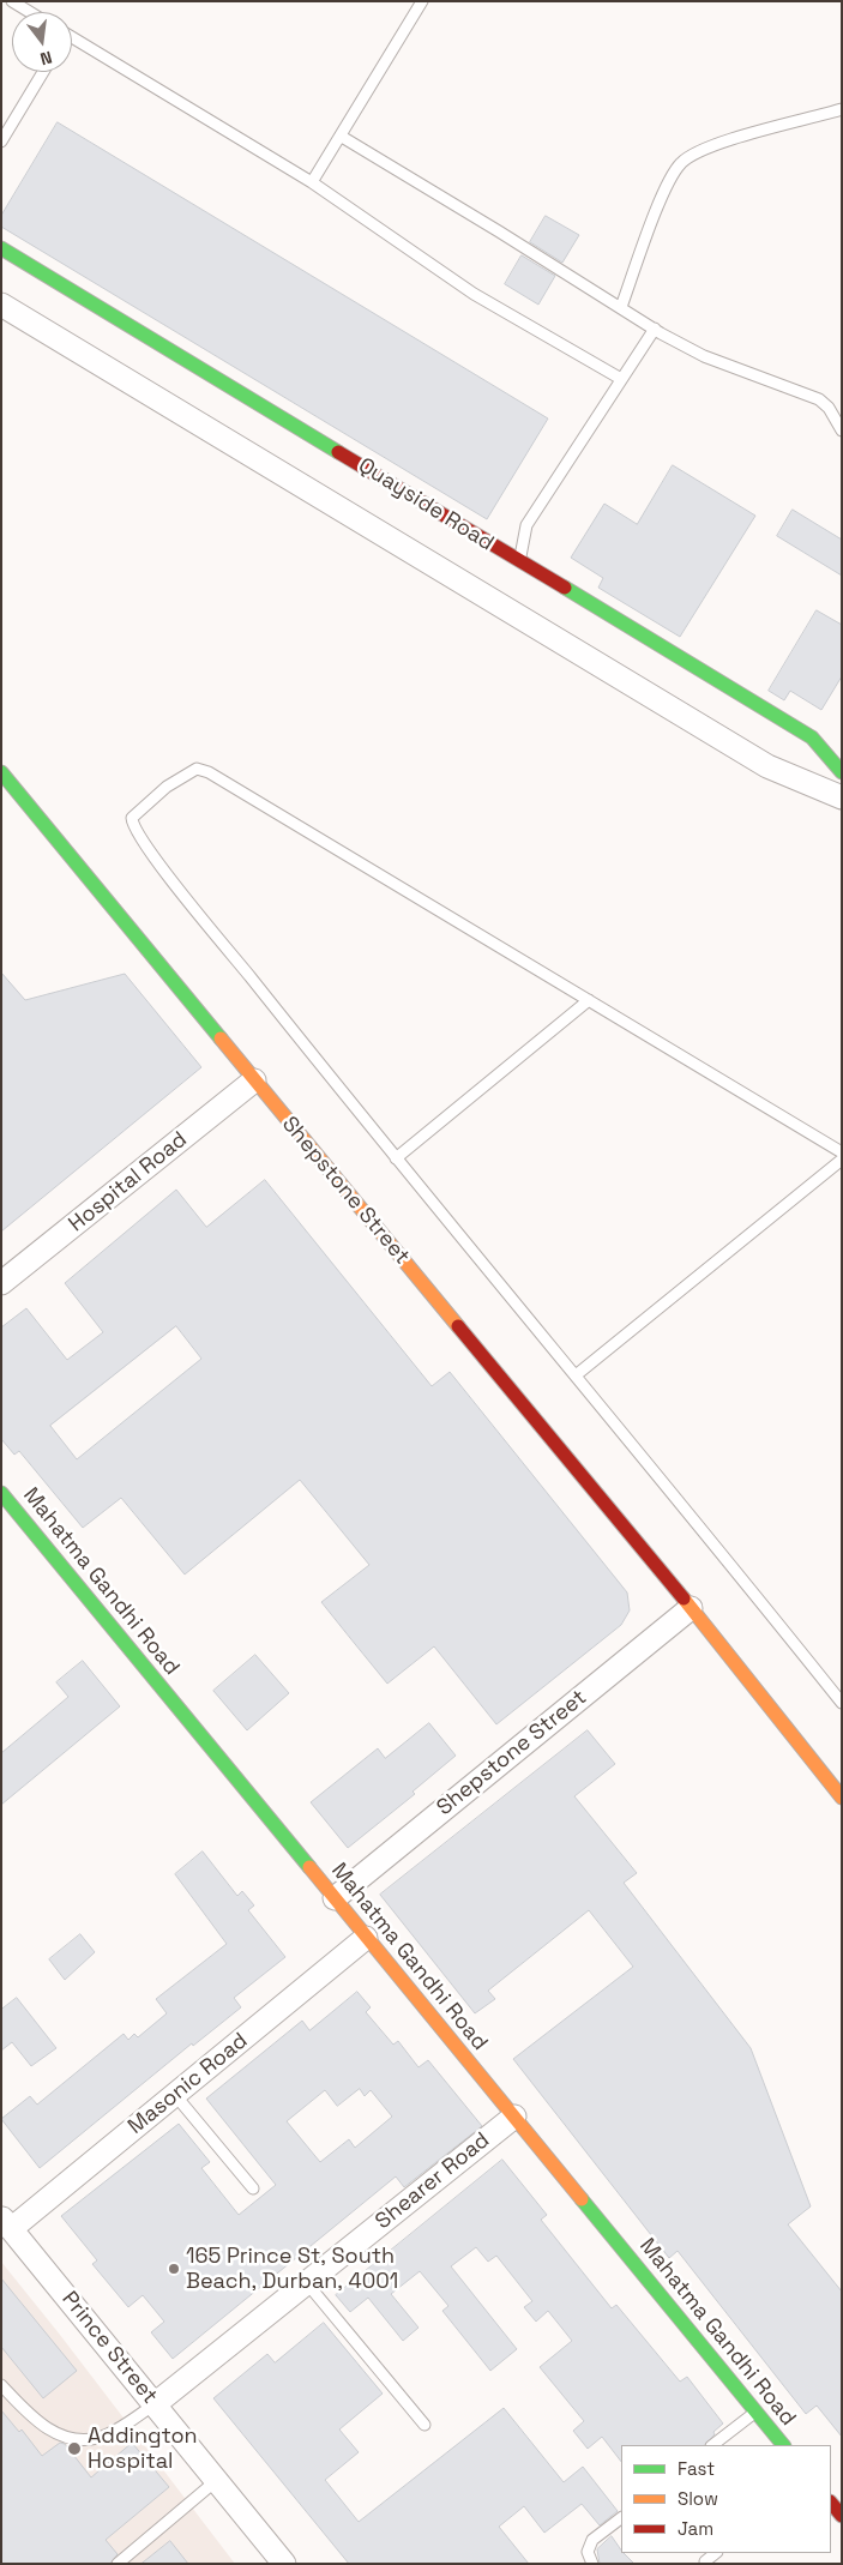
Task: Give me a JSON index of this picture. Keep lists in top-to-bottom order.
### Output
{
  "streets": {
    "main road": ["Quayside Road", "Shepstone Street", "Mahatma Gandhi Road"],
    "street": [
      "Hospital Road",
      "Masonic Road",
      "Shearer Road",
      "Prince Street"
    ]
  },
  "crossings": [
    ["Hospital Road", "Shepstone Street"],
    ["Shepstone Street", "Mahatma Gandhi Road"],
    ["Mahatma Gandhi Road", "Masonic Road"],
    ["Mahatma Gandhi Road", "Shearer Road"],
    ["Masonic Road", "Prince Street"],
    ["Shearer Road", "Prince Street"]
  ],
  "places": ["165 Prince St, South Beach, Durban, 4001", "Addington Hospital"],
  "legend": ["Fast", "Slow", "Jam"],
  "north": "bottom"
}
